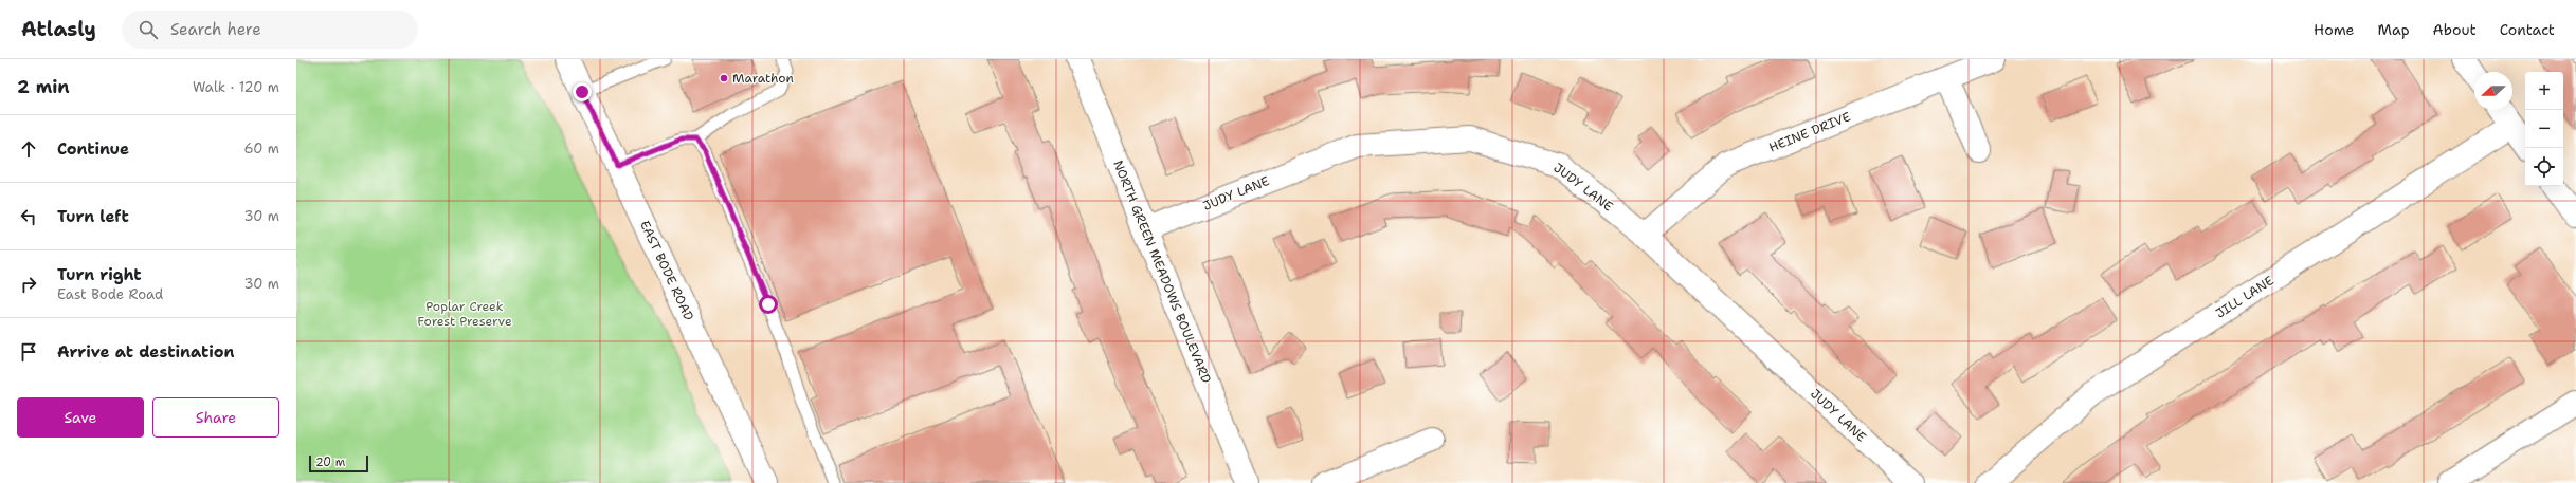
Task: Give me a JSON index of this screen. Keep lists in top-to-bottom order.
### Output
{
  "streets": {
    "street": [
      "HEINE DRIVE",
      "JUDY LANE",
      "EAST BODE ROAD",
      "NORTH GREEN MEADOWS BOULEVARD",
      "JILL LANE"
    ]
  },
  "crossings": [
    ["HEINE DRIVE", "JUDY LANE"],
    ["JUDY LANE", "NORTH GREEN MEADOWS BOULEVARD"]
  ],
  "parks": ["Poplar Creek Forest Preserve"],
  "places": ["Marathon"],
  "scale_bar": "20 m",
  "north": "left",
  "page": {
    "header": "Atlasly",
    "search": "Search here",
    "nav": [
      "Home",
      "Map",
      "About",
      "Contact"
    ],
    "heading": ["2 min", "Walk · 120 m"],
    "map_buttons": ["+", "−"],
    "list": [
      ["Continue", "60 m"],
      ["Turn left", "30 m"],
      ["Turn right", "East Bode Road", "30 m"],
      "Arrive at destination"
    ],
    "buttons": ["Save", "Share"],
    "scale": "20 m"
  }
}
